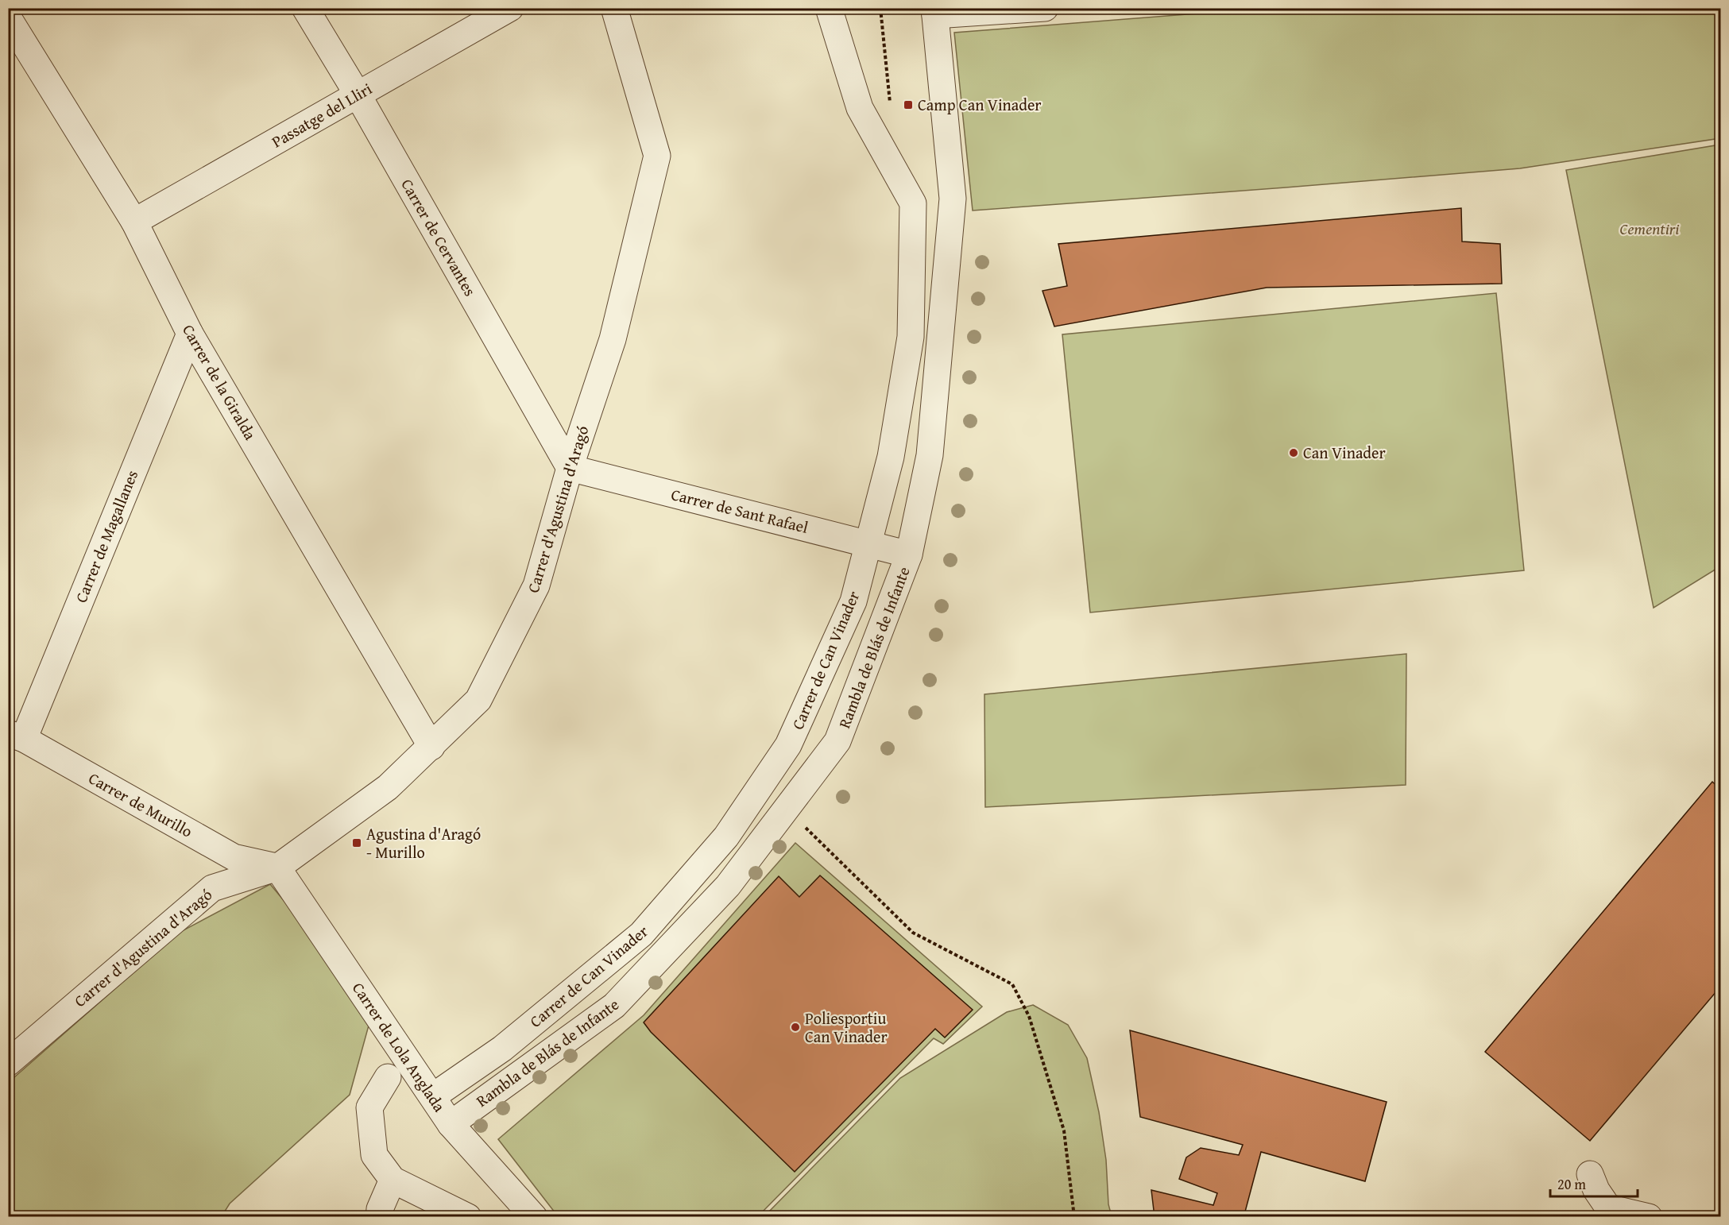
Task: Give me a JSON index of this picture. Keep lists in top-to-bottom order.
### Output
{
  "streets": {
    "street": [
      "Passatge del Lliri",
      "Carrer de Cervantes",
      "Carrer de la Giralda",
      "Carrer d'Agustina d'Aragó",
      "Carrer de Sant Rafael",
      "Carrer de Magallanes",
      "Rambla de Blás de Infante",
      "Carrer de Can Vinader",
      "Carrer de Murillo",
      "Carrer de Lola Anglada"
    ]
  },
  "crossings": [
    ["Passatge del Lliri", "Carrer de Cervantes"],
    ["Passatge del Lliri", "Carrer de la Giralda"],
    ["Carrer de Cervantes", "Carrer d'Agustina d'Aragó"],
    ["Carrer de Cervantes", "Carrer de Sant Rafael"],
    ["Carrer de la Giralda", "Carrer d'Agustina d'Aragó"],
    ["Carrer de la Giralda", "Carrer de Magallanes"],
    ["Carrer d'Agustina d'Aragó", "Carrer de Sant Rafael"],
    ["Carrer d'Agustina d'Aragó", "Carrer de Murillo"],
    ["Carrer d'Agustina d'Aragó", "Carrer de Lola Anglada"],
    ["Carrer de Sant Rafael", "Rambla de Blás de Infante"],
    ["Carrer de Sant Rafael", "Carrer de Can Vinader"],
    ["Carrer de Magallanes", "Carrer de Murillo"],
    ["Rambla de Blás de Infante", "Carrer de Lola Anglada"],
    ["Carrer de Can Vinader", "Carrer de Lola Anglada"],
    ["Carrer de Murillo", "Carrer de Lola Anglada"]
  ],
  "parks": ["Cementiri"],
  "places": {
    "transit": ["Camp Can Vinader", "Agustina d'Aragó - Murillo"],
    "other": ["Can Vinader", "Poliesportiu Can Vinader"]
  },
  "scale_bar": "20 m"
}
